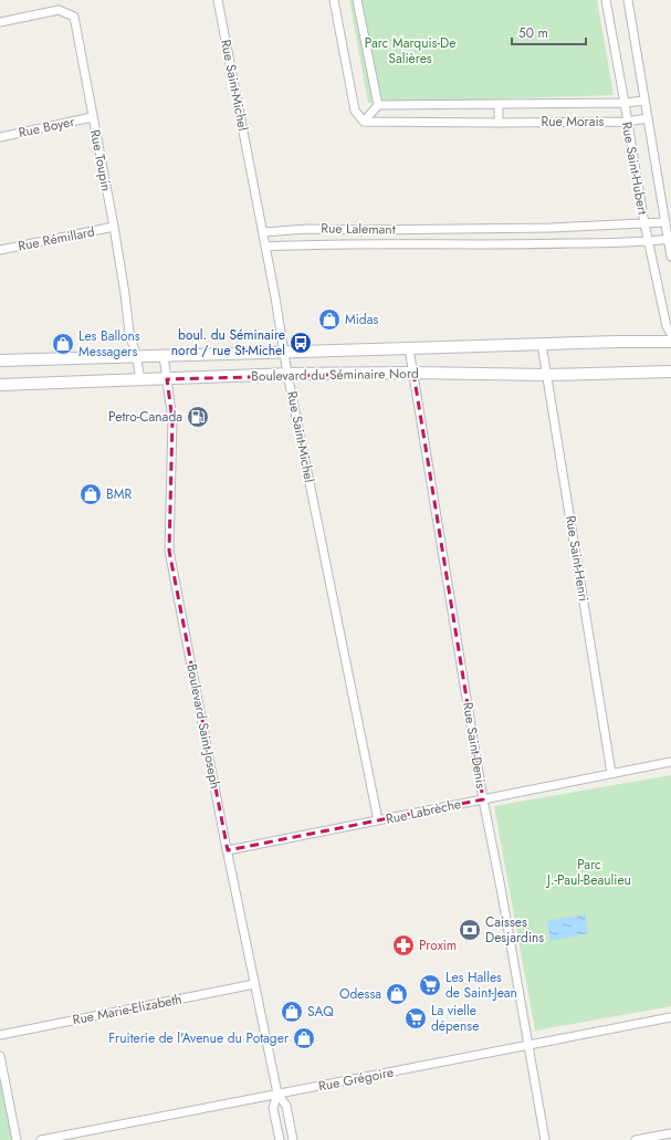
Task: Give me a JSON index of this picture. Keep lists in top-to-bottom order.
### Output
{
  "streets": {
    "main road": ["Boulevard du Séminaire Nord"],
    "street": [
      "Rue Saint-Michel",
      "Rue Morais",
      "Rue Boyer",
      "Rue Toupin",
      "Rue Saint-Hubert",
      "Rue Lalemant",
      "Rue Rémillard",
      "Rue Saint-Henri",
      "Boulevard Saint-Joseph",
      "Rue Saint-Denis",
      "Rue Labrèche",
      "Rue Marie-Elizabeth",
      "Rue Grégoire"
    ]
  },
  "crossings": [
    ["Rue Saint-Michel", "Rue Lalemant"],
    ["Rue Saint-Michel", "Boulevard du Séminaire Nord"],
    ["Rue Saint-Michel", "Rue Labrèche"],
    ["Rue Morais", "Rue Saint-Hubert"],
    ["Rue Boyer", "Rue Toupin"],
    ["Rue Toupin", "Rue Rémillard"],
    ["Rue Toupin", "Boulevard du Séminaire Nord"],
    ["Rue Saint-Hubert", "Rue Lalemant"],
    ["Boulevard du Séminaire Nord", "Rue Saint-Henri"],
    ["Boulevard du Séminaire Nord", "Boulevard Saint-Joseph"],
    ["Boulevard du Séminaire Nord", "Rue Saint-Denis"],
    ["Rue Saint-Henri", "Rue Labrèche"],
    ["Boulevard Saint-Joseph", "Rue Labrèche"],
    ["Boulevard Saint-Joseph", "Rue Marie-Elizabeth"],
    ["Boulevard Saint-Joseph", "Rue Grégoire"],
    ["Rue Saint-Denis", "Rue Labrèche"],
    ["Rue Saint-Denis", "Rue Grégoire"]
  ],
  "parks": ["Parc Marquis-De Salières", "Parc J.-Paul-Beaulieu"],
  "places": {
    "shop": [
      "Midas",
      "Les Ballons Messagers",
      "BMR",
      "Odessa",
      "SAQ",
      "Fruiterie de l'Avenue du Potager"
    ],
    "bus stop": ["boul. du Séminaire nord / rue St-Michel"],
    "fuel station": ["Petro-Canada"],
    "bank": ["Caisses Desjardins"],
    "pharmacy": ["Proxim"],
    "supermarket": ["Les Halles de Saint-Jean", "La vielle dépense"]
  },
  "scale_bar": "50 m"
}
